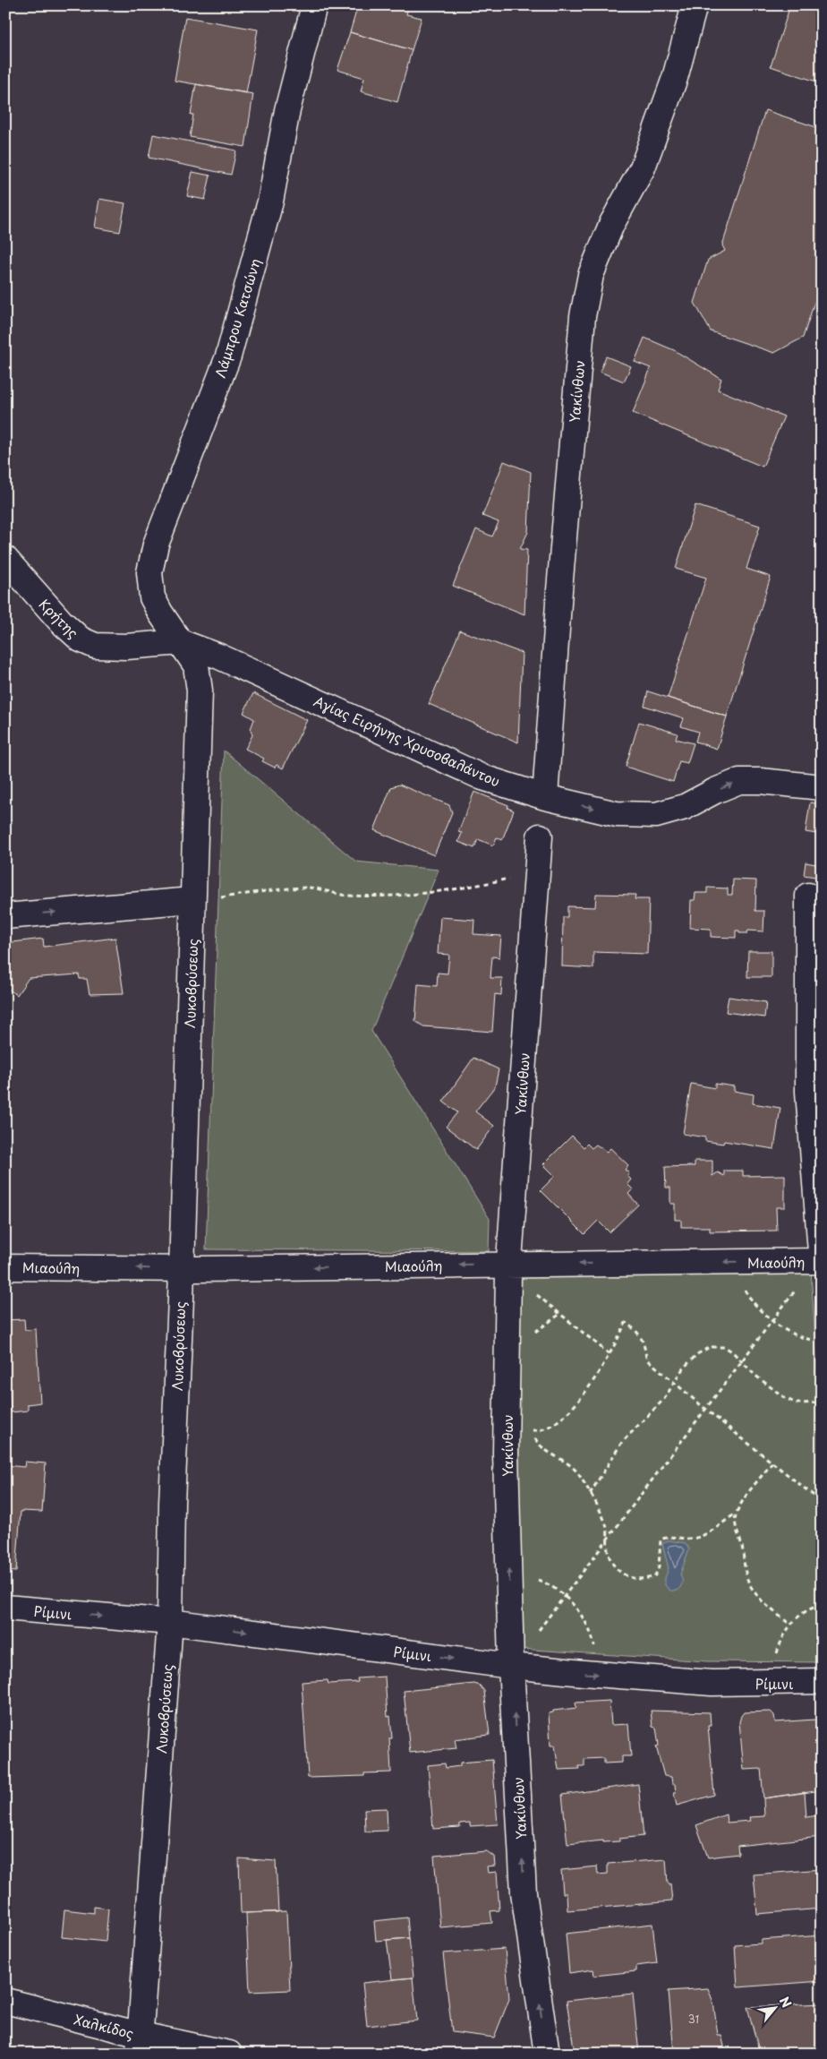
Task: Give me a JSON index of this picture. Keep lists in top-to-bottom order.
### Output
{
  "streets": {
    "street": [
      "Λάμπρου Κατσώνη",
      "Υακίνθων",
      "Κρήτης",
      "Αγίας Ειρήνης Χρυσοβαλάντου",
      "Λυκοβρύσεως",
      "Μιαούλη",
      "Ρίμινι",
      "Χαλκίδος"
    ]
  },
  "crossings": [
    ["Λάμπρου Κατσώνη", "Κρήτης"],
    ["Λάμπρου Κατσώνη", "Αγίας Ειρήνης Χρυσοβαλάντου"],
    ["Λάμπρου Κατσώνη", "Λυκοβρύσεως"],
    ["Υακίνθων", "Αγίας Ειρήνης Χρυσοβαλάντου"],
    ["Υακίνθων", "Μιαούλη"],
    ["Υακίνθων", "Ρίμινι"],
    ["Κρήτης", "Αγίας Ειρήνης Χρυσοβαλάντου"],
    ["Κρήτης", "Λυκοβρύσεως"],
    ["Αγίας Ειρήνης Χρυσοβαλάντου", "Λυκοβρύσεως"],
    ["Λυκοβρύσεως", "Μιαούλη"],
    ["Λυκοβρύσεως", "Ρίμινι"],
    ["Λυκοβρύσεως", "Χαλκίδος"]
  ],
  "one_way": ["Αγίας Ειρήνης Χρυσοβαλάντου", "Μιαούλη", "Ρίμινι"],
  "house_numbers": ["31"],
  "north": "top right"
}
